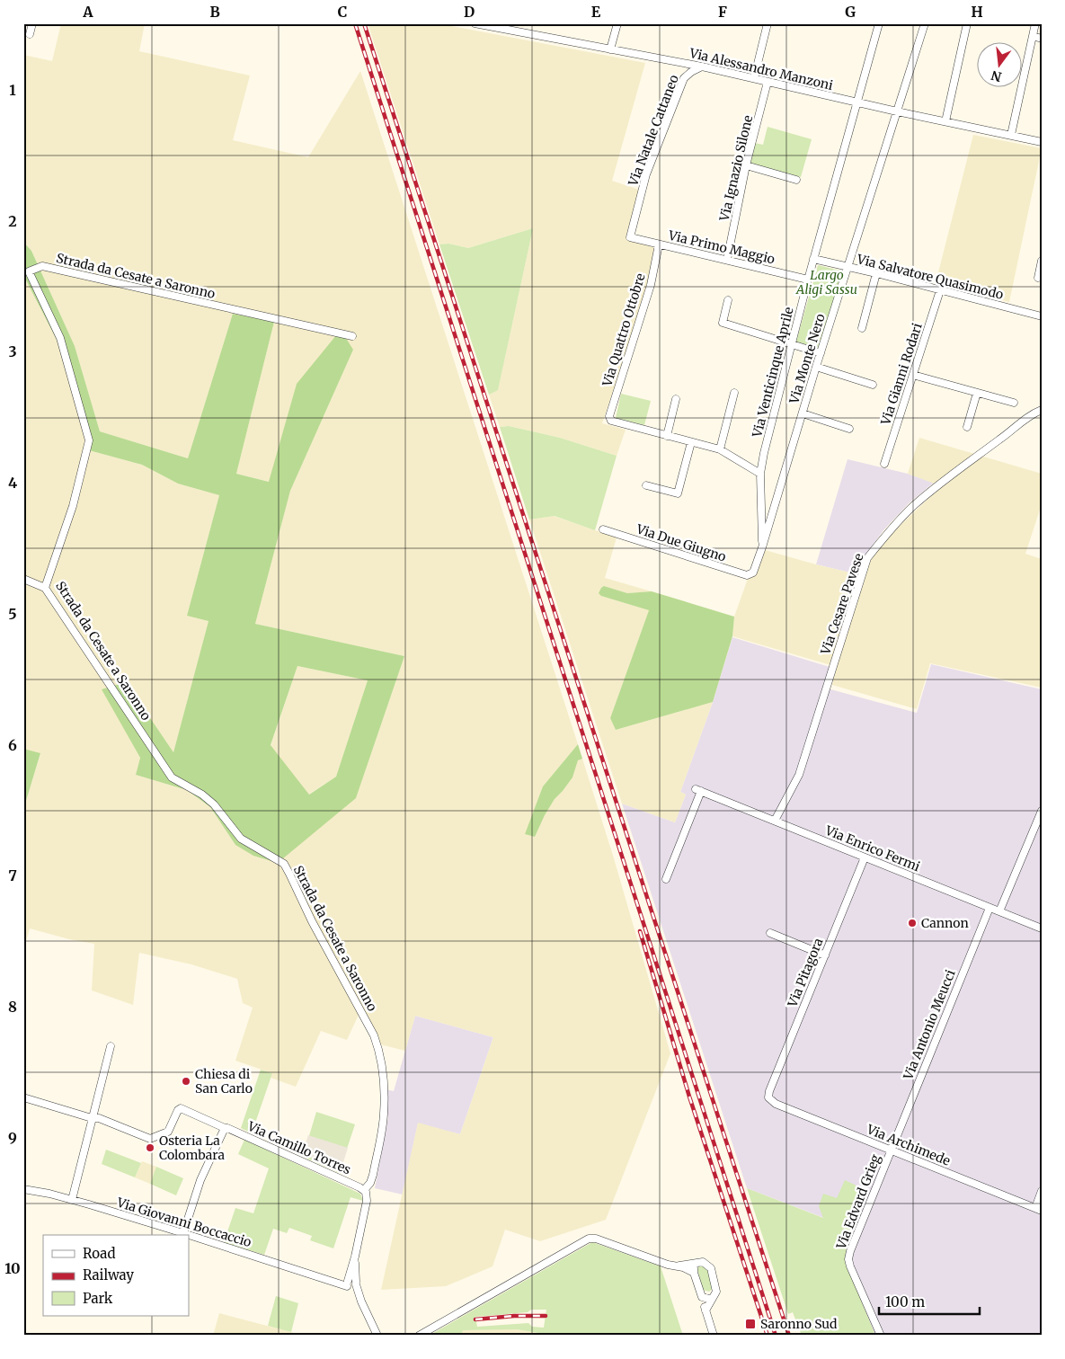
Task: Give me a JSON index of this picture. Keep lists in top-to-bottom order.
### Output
{
  "streets": {
    "street": [
      "Via Alessandro Manzoni",
      "Via Natale Cattaneo",
      "Via Ignazio Silone",
      "Via Primo Maggio",
      "Strada da Cesate a Saronno",
      "Via Salvatore Quasimodo",
      "Via Quattro Ottobre",
      "Via Monte Nero",
      "Via Venticinque Aprile",
      "Via Gianni Rodari",
      "Via Due Giugno",
      "Via Cesare Pavese",
      "Via Enrico Fermi",
      "Via Pitagora",
      "Via Antonio Meucci",
      "Via Archimede",
      "Via Camillo Torres",
      "Via Edvard Grieg",
      "Via Giovanni Boccaccio"
    ]
  },
  "crossings": [
    ["Via Alessandro Manzoni", "Via Natale Cattaneo"],
    ["Via Alessandro Manzoni", "Via Ignazio Silone"],
    ["Via Alessandro Manzoni", "Via Monte Nero"],
    ["Via Alessandro Manzoni", "Via Venticinque Aprile"],
    ["Via Natale Cattaneo", "Via Primo Maggio"],
    ["Via Ignazio Silone", "Via Primo Maggio"],
    ["Via Primo Maggio", "Via Quattro Ottobre"],
    ["Via Primo Maggio", "Via Venticinque Aprile"],
    ["Strada da Cesate a Saronno", "Via Camillo Torres"],
    ["Via Salvatore Quasimodo", "Via Monte Nero"],
    ["Via Salvatore Quasimodo", "Via Venticinque Aprile"],
    ["Via Salvatore Quasimodo", "Via Gianni Rodari"],
    ["Via Monte Nero", "Via Venticinque Aprile"],
    ["Via Monte Nero", "Via Due Giugno"],
    ["Via Cesare Pavese", "Via Enrico Fermi"],
    ["Via Enrico Fermi", "Via Pitagora"],
    ["Via Enrico Fermi", "Via Antonio Meucci"],
    ["Via Pitagora", "Via Archimede"],
    ["Via Antonio Meucci", "Via Archimede"],
    ["Via Antonio Meucci", "Via Edvard Grieg"],
    ["Via Archimede", "Via Edvard Grieg"]
  ],
  "parks": ["Largo Aligi Sassu"],
  "places": {
    "other": ["Cannon", "Chiesa di San Carlo", "Osteria La Colombara"],
    "transit": ["Saronno Sud"]
  },
  "legend": ["Road", "Railway", "Park"],
  "scale_bar": "100 m",
  "north": "bottom",
  "grid": {
    "columns": [
      "A",
      "B",
      "C",
      "D",
      "E",
      "F",
      "G",
      "H"
    ],
    "rows": [
      "1",
      "2",
      "3",
      "4",
      "5",
      "6",
      "7",
      "8",
      "9",
      "10"
    ]
  }
}
